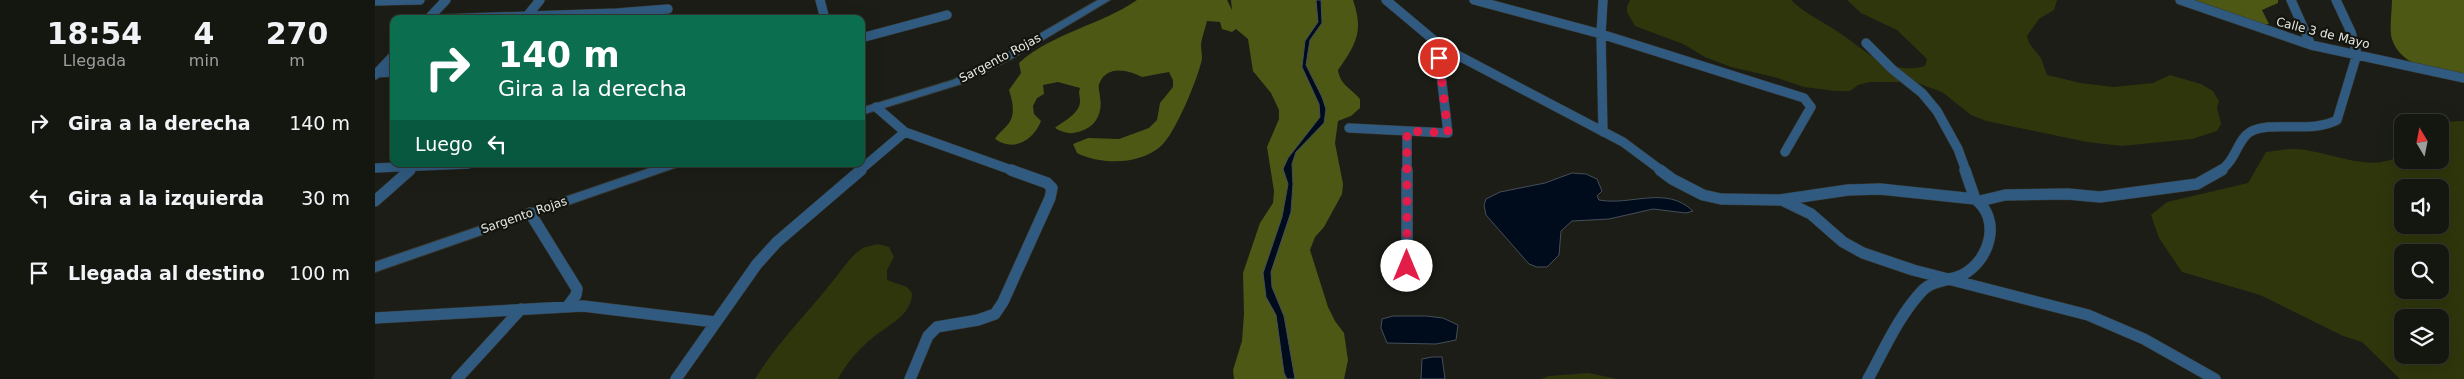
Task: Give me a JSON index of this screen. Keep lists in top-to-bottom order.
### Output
{
  "streets": {
    "street": ["Calle 3 de Mayo", "Sargento Rojas"]
  },
  "north": "top",
  "page": {
    "eta": [
      "18:54",
      "Llegada",
      "4",
      "min",
      "270",
      "m"
    ],
    "turn": ["140 m", "Gira a la derecha"],
    "list": [
      {
        "name": "Gira a la derecha",
        "value": "140 m"
      },
      {
        "name": "Gira a la izquierda",
        "value": "30 m"
      },
      {
        "name": "Llegada al destino",
        "value": "100 m"
      }
    ],
    "then": "Luego"
  }
}
